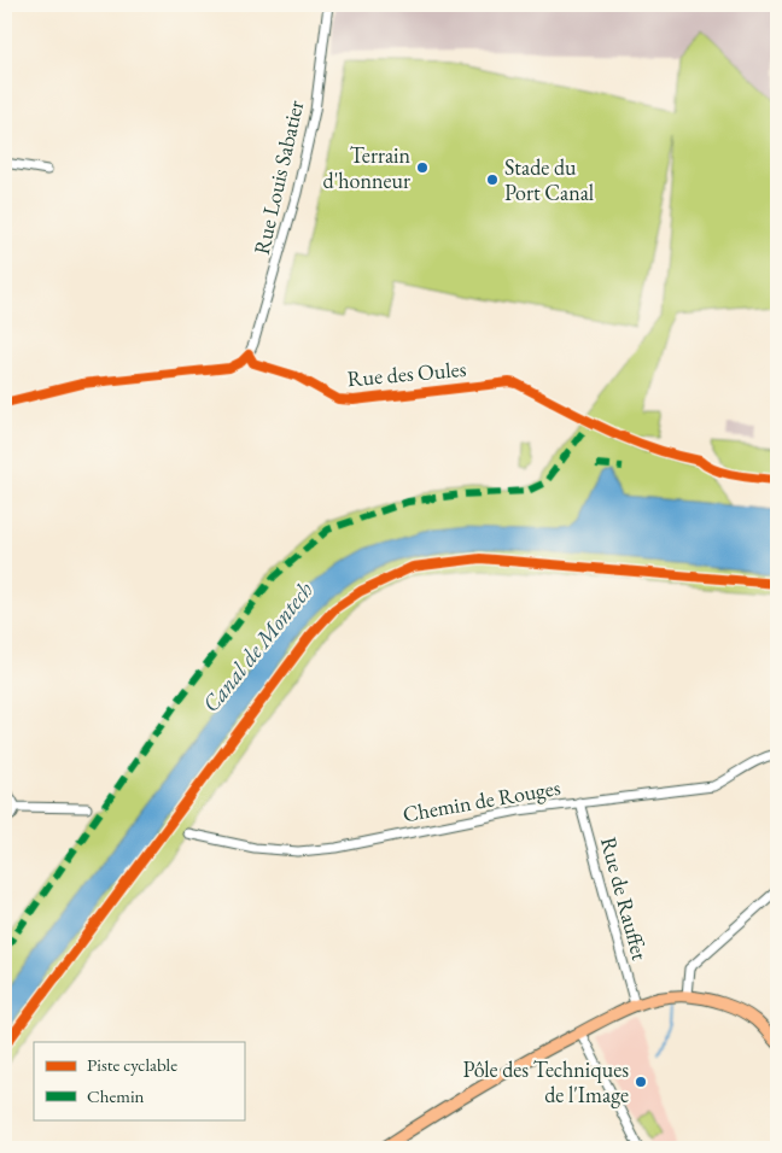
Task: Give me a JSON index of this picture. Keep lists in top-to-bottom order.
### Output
{
  "streets": {
    "street": [
      "Rue Louis Sabatier",
      "Rue des Oules",
      "Chemin de Rouges",
      "Rue de Rauffet"
    ]
  },
  "crossings": [
    ["Rue Louis Sabatier", "Rue des Oules"],
    ["Chemin de Rouges", "Rue de Rauffet"]
  ],
  "water": ["Canal de Montech"],
  "places": ["Terrain d'honneur", "Stade du Port Canal", "Pôle des Techniques de l'Image"],
  "legend": ["Piste cyclable", "Chemin"]
}
